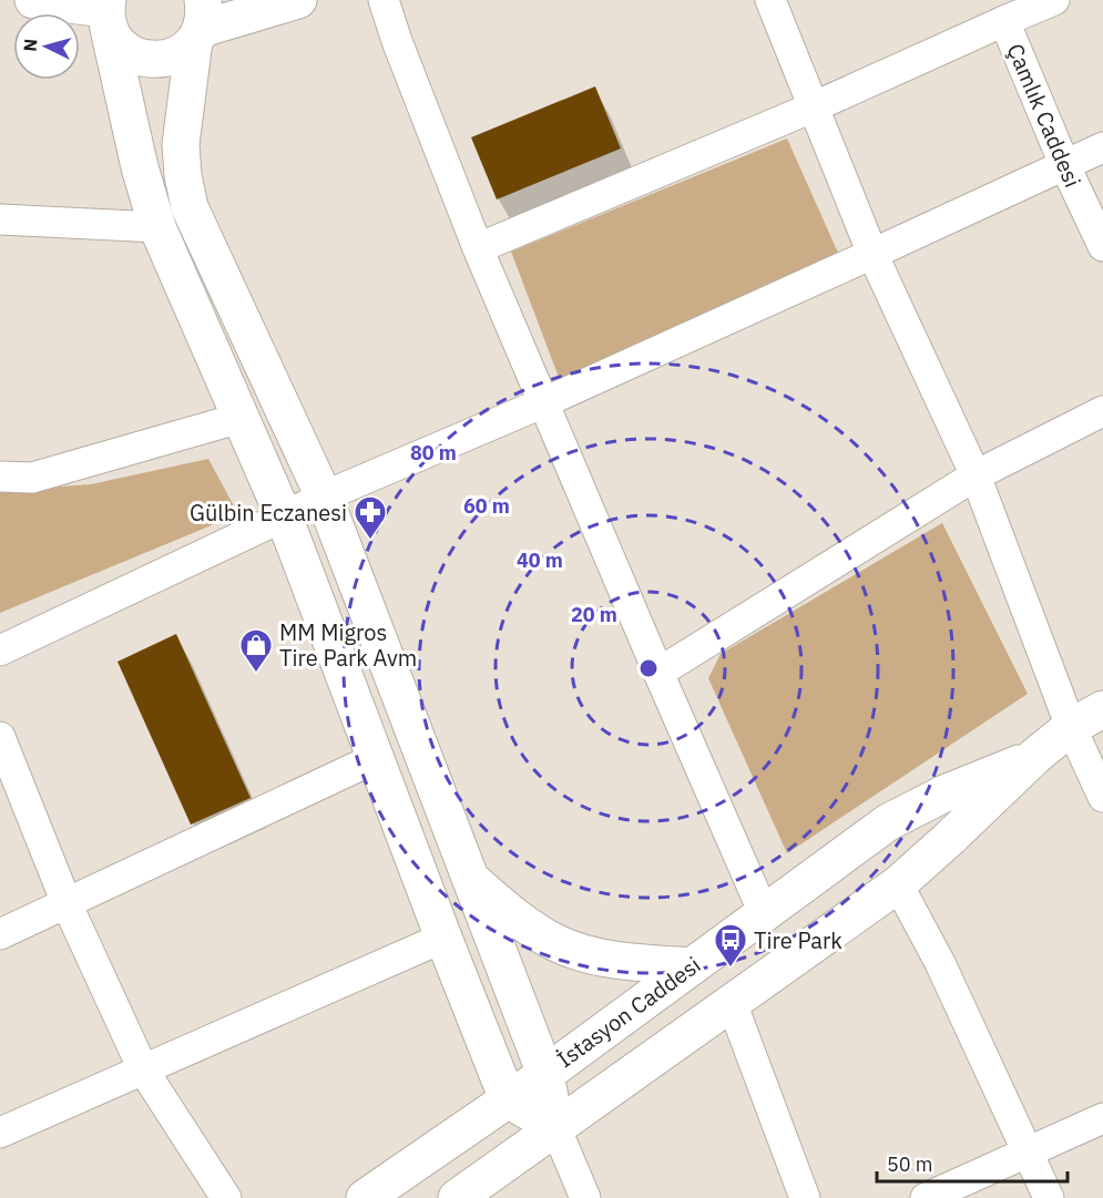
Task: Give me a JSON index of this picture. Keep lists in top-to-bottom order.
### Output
{
  "streets": {
    "street": ["Çamlık Caddesi", "İstasyon Caddesi"]
  },
  "places": {
    "pharmacy": ["Gülbin Eczanesi"],
    "shop": ["MM Migros Tire Park Avm"],
    "bus stop": ["Tire Park"]
  },
  "scale_bar": "50 m",
  "north": "left",
  "rings": [
    "80 m",
    "60 m",
    "40 m",
    "20 m"
  ]
}
